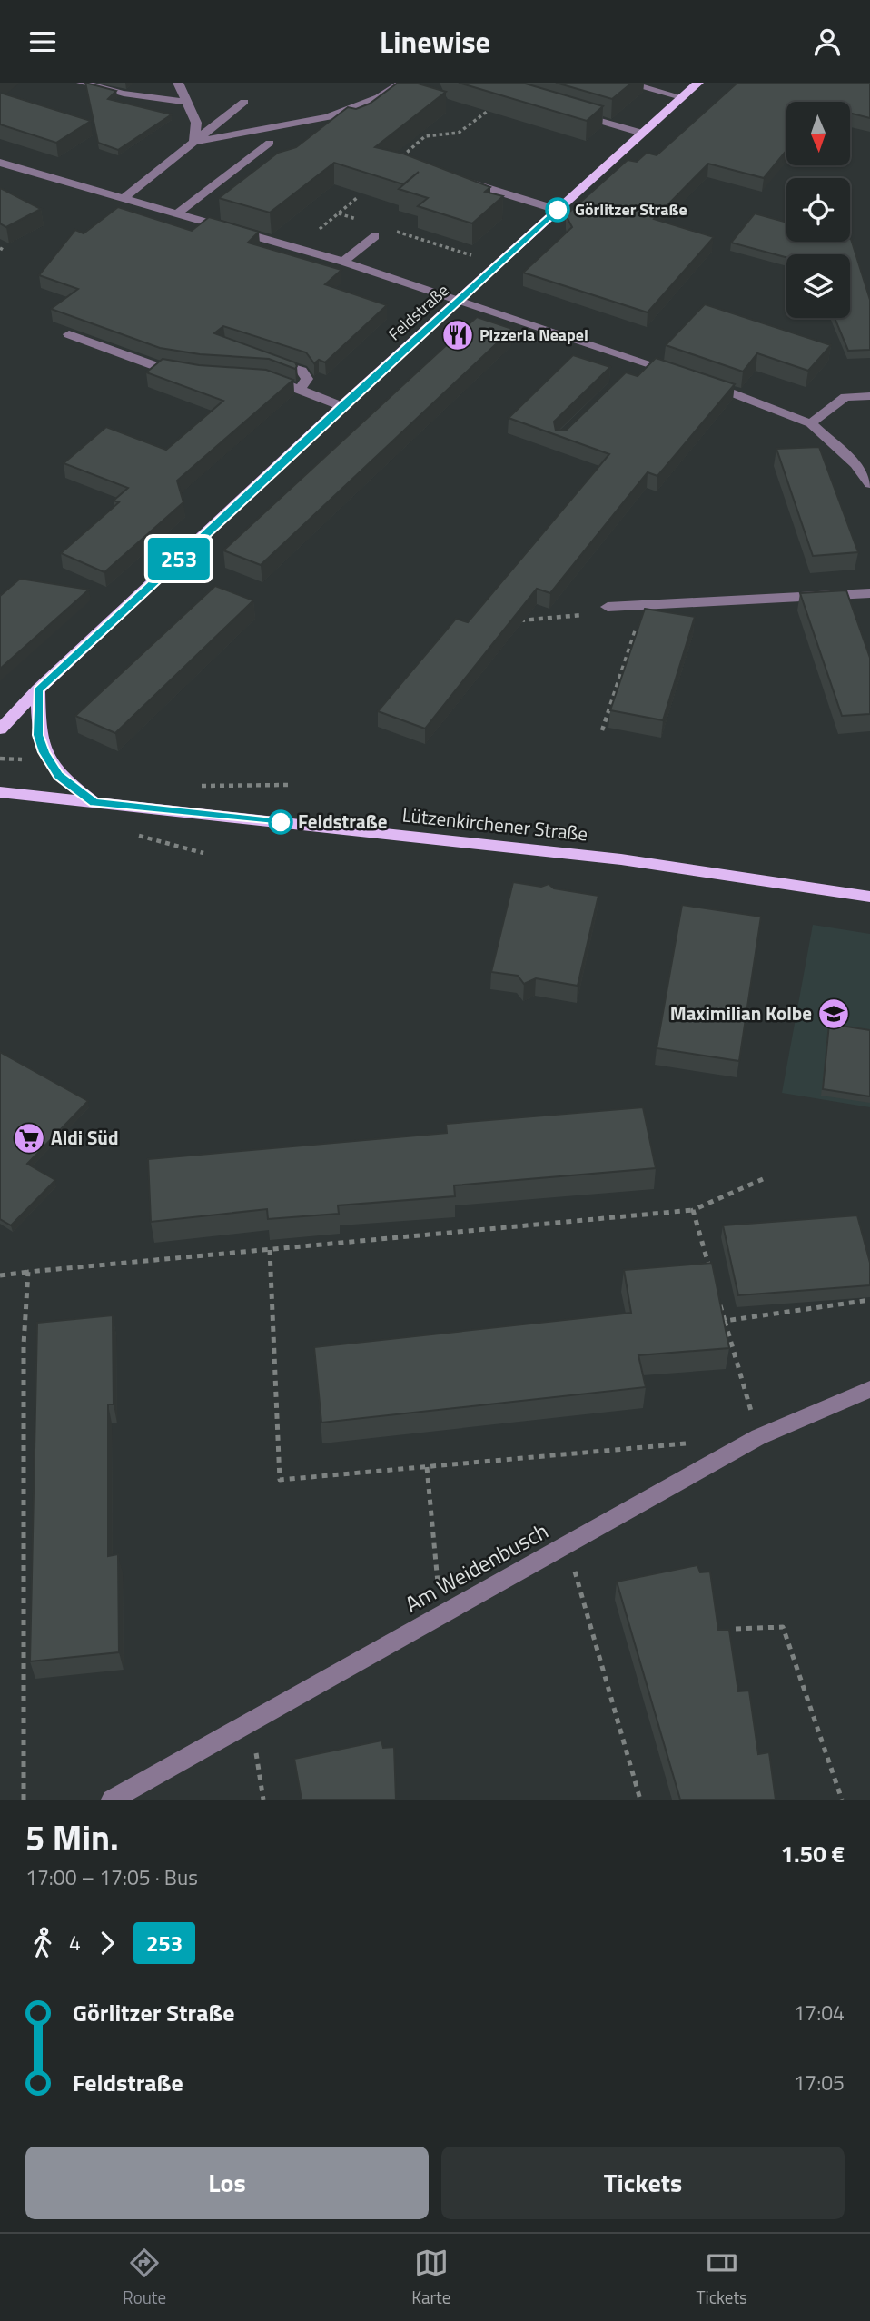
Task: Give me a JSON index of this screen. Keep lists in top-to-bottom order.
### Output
{
  "streets": {
    "main road": ["Feldstraße", "Lützenkirchener Straße"],
    "street": ["Am Weidenbusch"]
  },
  "places": {
    "other": ["Görlitzer Straße", "Feldstraße"],
    "restaurant": ["Pizzeria Neapel"],
    "school or university": ["Maximilian Kolbe"],
    "supermarket": ["Aldi Süd"]
  },
  "lines": ["bus line 253"],
  "north": "bottom",
  "page": {
    "header": "Linewise",
    "on_map": "253",
    "heading": ["5 Min.", "17:00 – 17:05 · Bus", "1.50 €"],
    "legs": ["4", "253"],
    "list": [
      {
        "name": "Görlitzer Straße",
        "value": "17:04"
      },
      {
        "name": "Feldstraße",
        "value": "17:05"
      }
    ],
    "buttons": ["Los", "Tickets"],
    "tabs": ["Route", "Karte", "Tickets"]
  }
}
